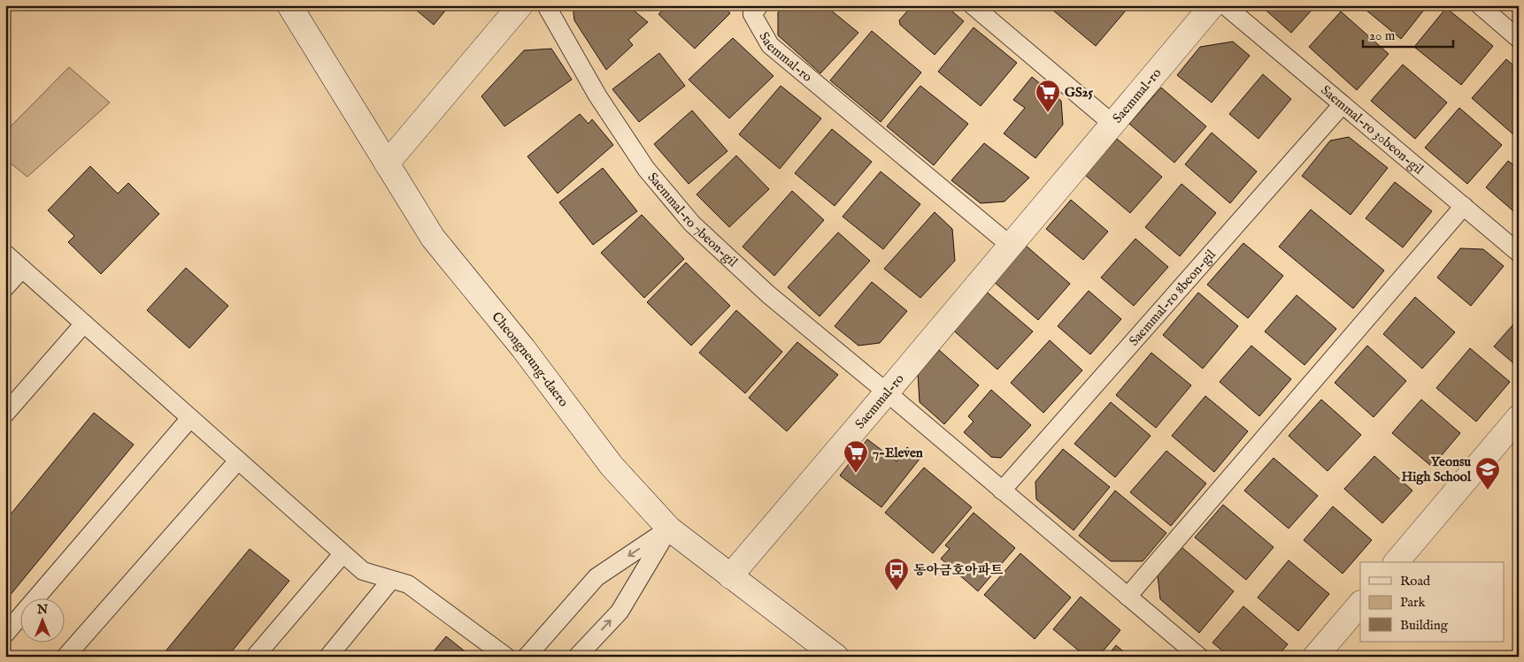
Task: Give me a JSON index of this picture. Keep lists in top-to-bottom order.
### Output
{
  "streets": {
    "street": ["Saemmal-ro", "Cheongneung-daero"],
    "lane": ["Saemmal-ro 30beon-gil", "Saemmal-ro 7beon-gil", "Saemmal-ro 8beon-gil"]
  },
  "crossings": [
    ["Saemmal-ro", "Saemmal-ro 7beon-gil"],
    ["Saemmal-ro", "Cheongneung-daero"],
    ["Saemmal-ro 30beon-gil", "Saemmal-ro 8beon-gil"]
  ],
  "places": {
    "supermarket": ["GS25", "7-Eleven"],
    "school or university": ["Yeonsu High School"],
    "bus stop": ["동아금호아파트"]
  },
  "legend": ["Road", "Park", "Building"],
  "scale_bar": "20 m",
  "north": "top"
}
